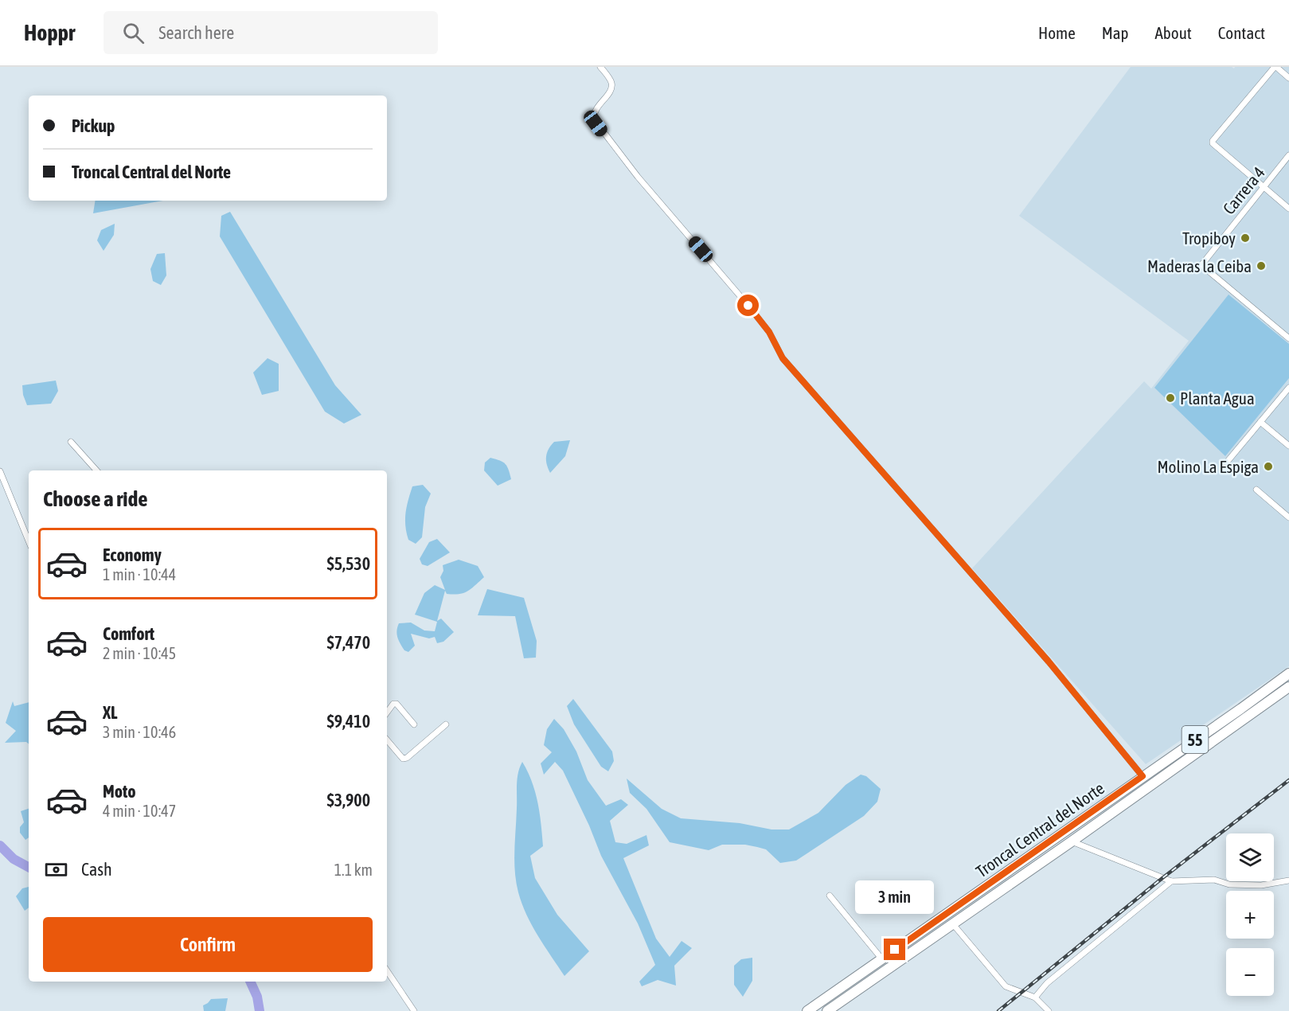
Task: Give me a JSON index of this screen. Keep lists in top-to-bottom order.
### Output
{
  "streets": {
    "highway": ["55", "Troncal Central del Norte"],
    "street": ["Carrera 4"]
  },
  "places": [
    "Tropiboy",
    "Maderas la Ceiba",
    "Planta Agua",
    "Molino La Espiga"
  ],
  "page": {
    "header": "Hoppr",
    "search": "Search here",
    "nav": [
      "Home",
      "Map",
      "About",
      "Contact"
    ],
    "banner": ["Pickup", "Troncal Central del Norte"],
    "heading": "Choose a ride",
    "list": [
      {
        "name": "Economy",
        "note": "1 min · 10:44",
        "value": "$5,530"
      },
      {
        "name": "Comfort",
        "note": "2 min · 10:45",
        "value": "$7,470"
      },
      {
        "name": "XL",
        "note": "3 min · 10:46",
        "value": "$9,410"
      },
      {
        "name": "Moto",
        "note": "4 min · 10:47",
        "value": "$3,900"
      }
    ],
    "map_buttons": ["+", "−"],
    "pay": ["Cash", "1.1 km"],
    "bubble": "3 min",
    "buttons": "Confirm"
  }
}
